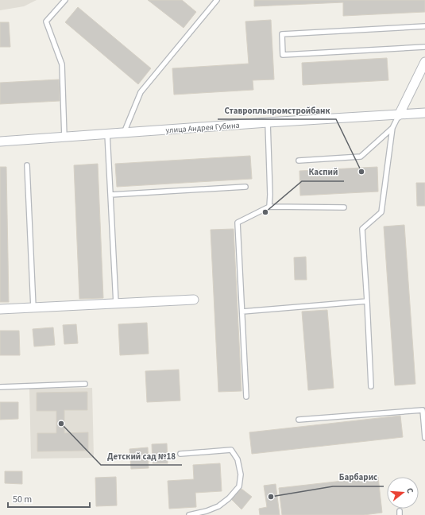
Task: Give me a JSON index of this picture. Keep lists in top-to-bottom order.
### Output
{
  "streets": {
    "street": ["улица Андрея Губина"]
  },
  "places": [
    "Ставропльпромстройбанк",
    "Каспий",
    "Детский сад №18",
    "Барбарис"
  ],
  "scale_bar": "50 m",
  "north": "right"
}
